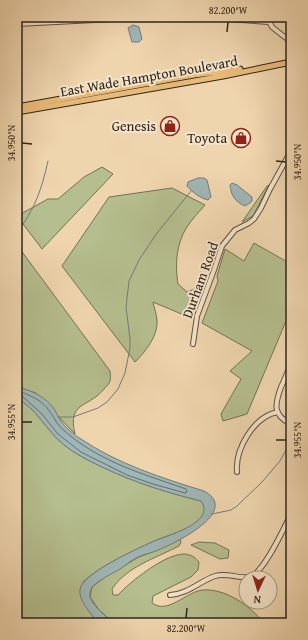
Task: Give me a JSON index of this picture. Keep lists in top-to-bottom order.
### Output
{
  "streets": {
    "main road": ["East Wade Hampton Boulevard"],
    "street": ["Durham Road"]
  },
  "places": {
    "shop": ["Genesis", "Toyota"]
  },
  "north": "bottom",
  "coordinates": ["82.200°W", "34.950°N", "34.955°N"]
}
